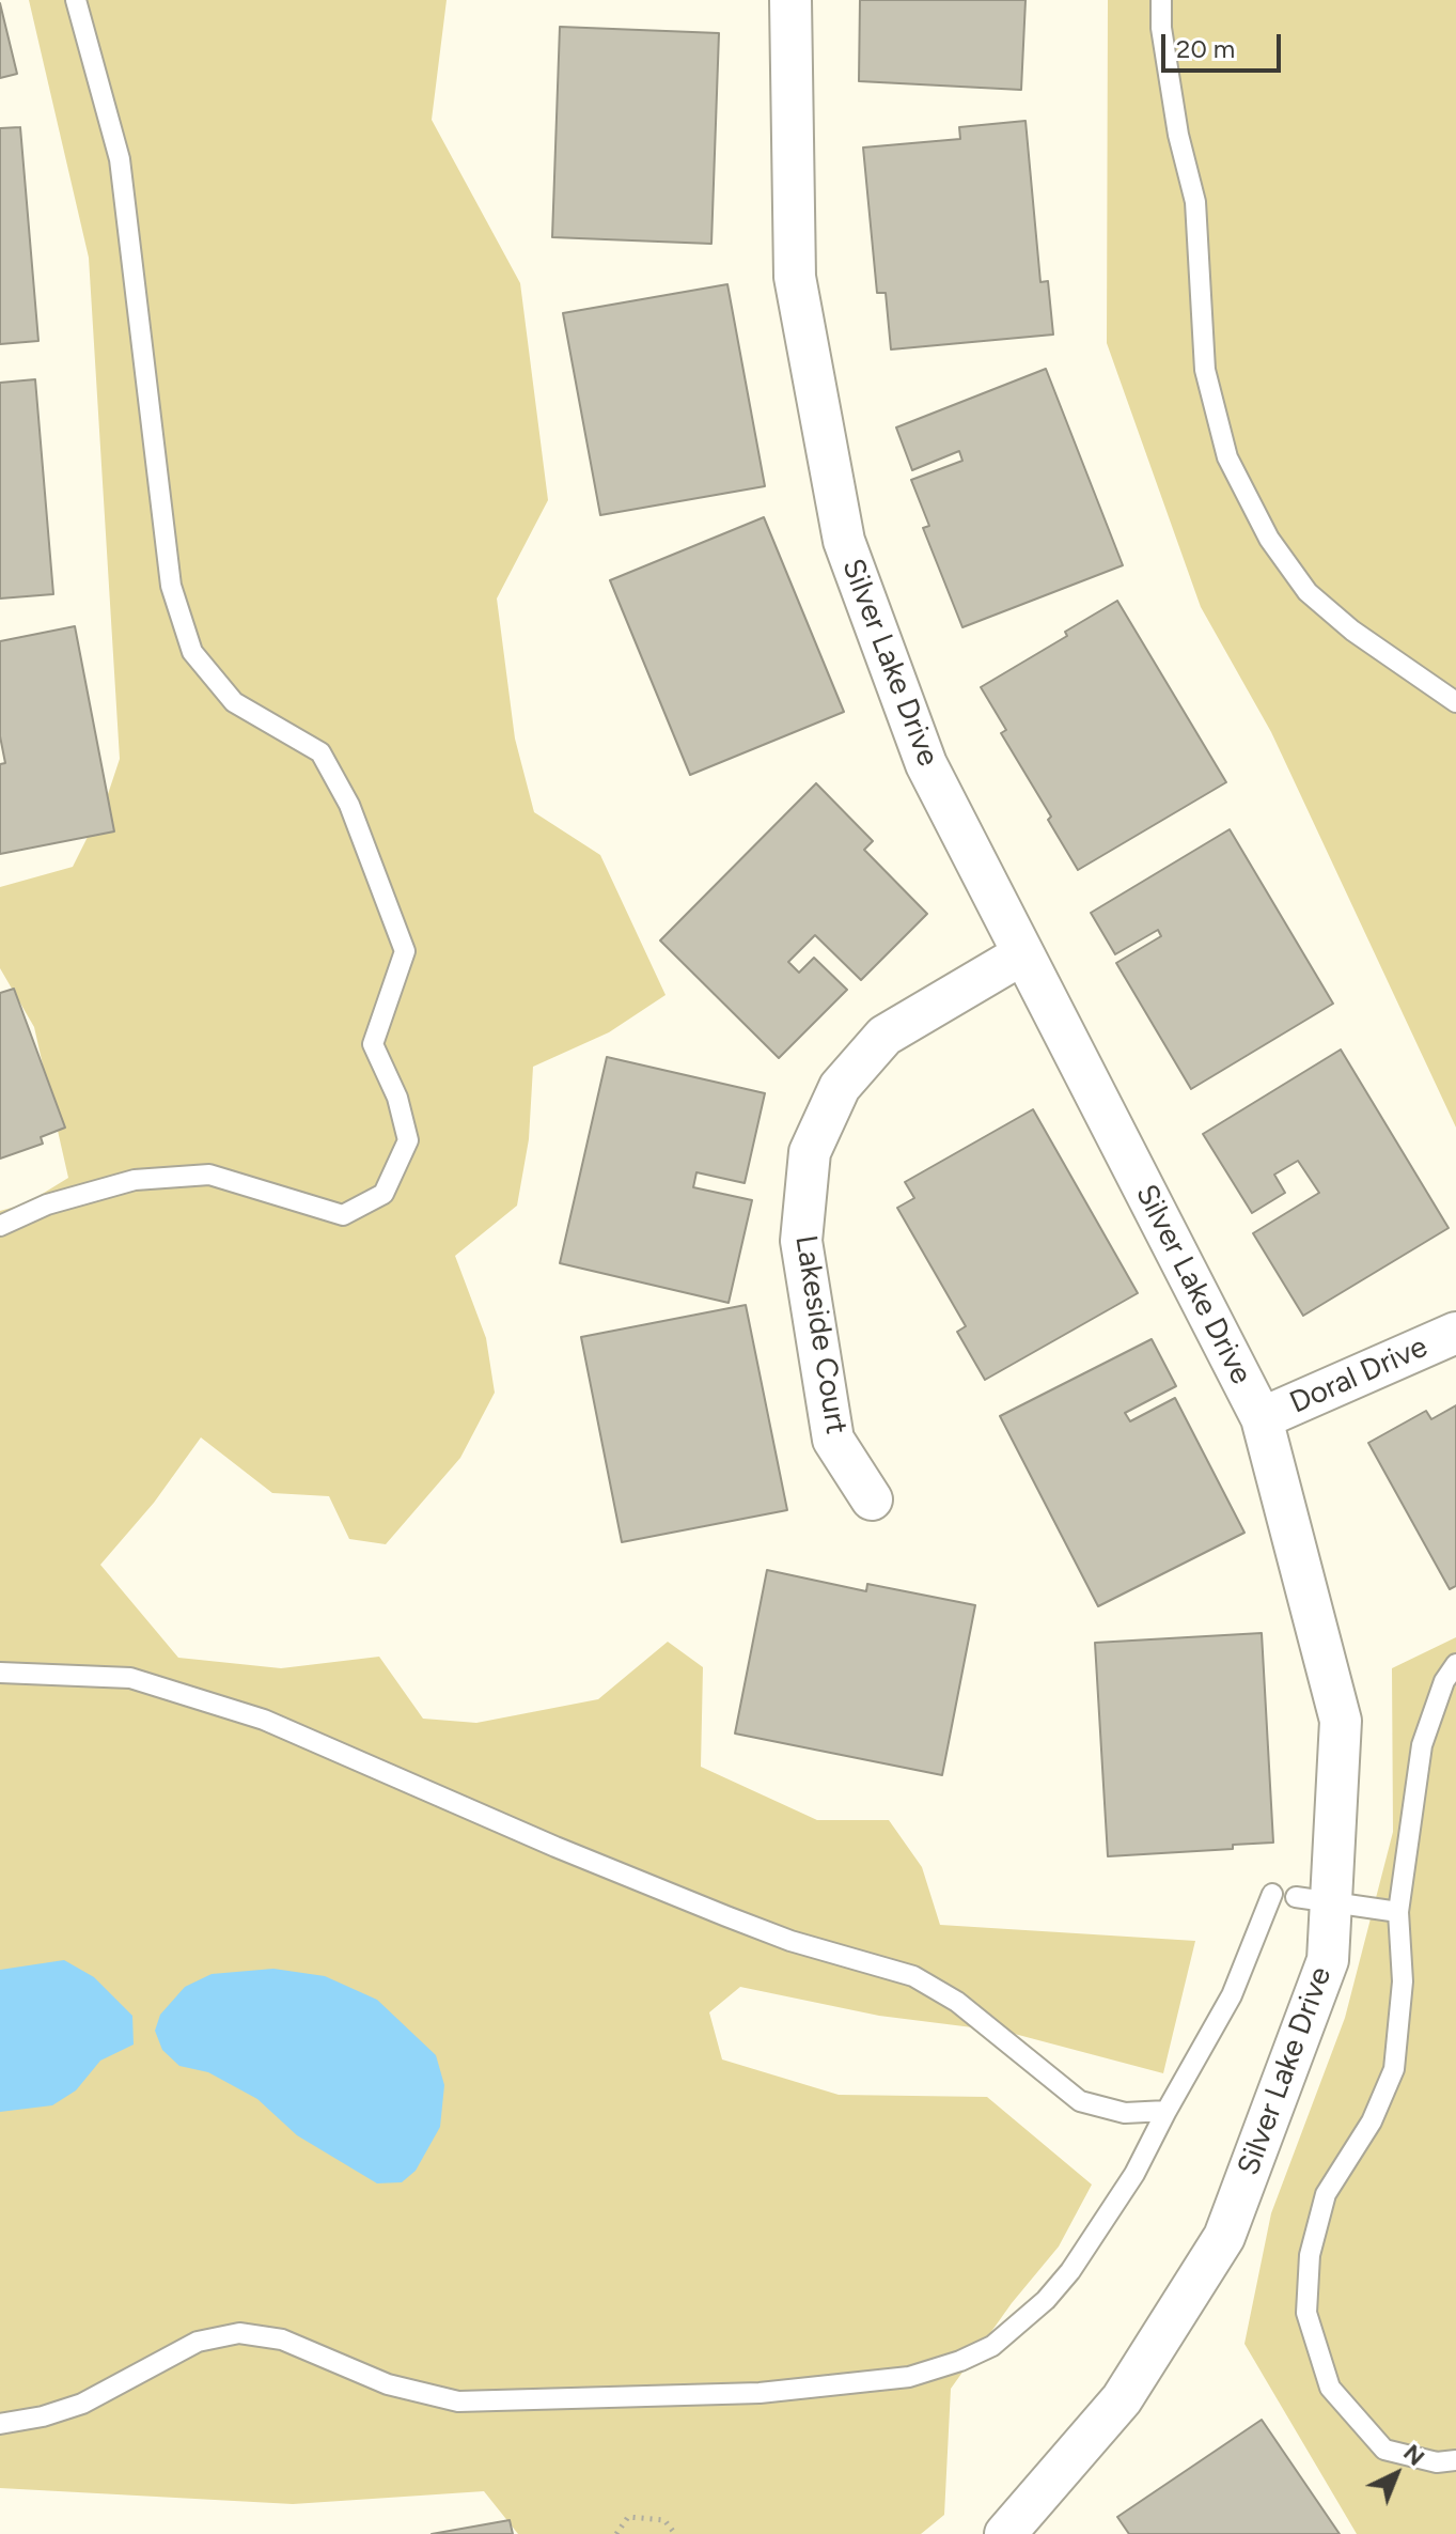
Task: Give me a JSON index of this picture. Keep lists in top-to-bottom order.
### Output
{
  "streets": {
    "street": ["Silver Lake Drive", "Lakeside Court", "Doral Drive"]
  },
  "crossings": [
    ["Silver Lake Drive", "Lakeside Court"],
    ["Silver Lake Drive", "Doral Drive"]
  ],
  "scale_bar": "20 m",
  "north": "top right"
}
